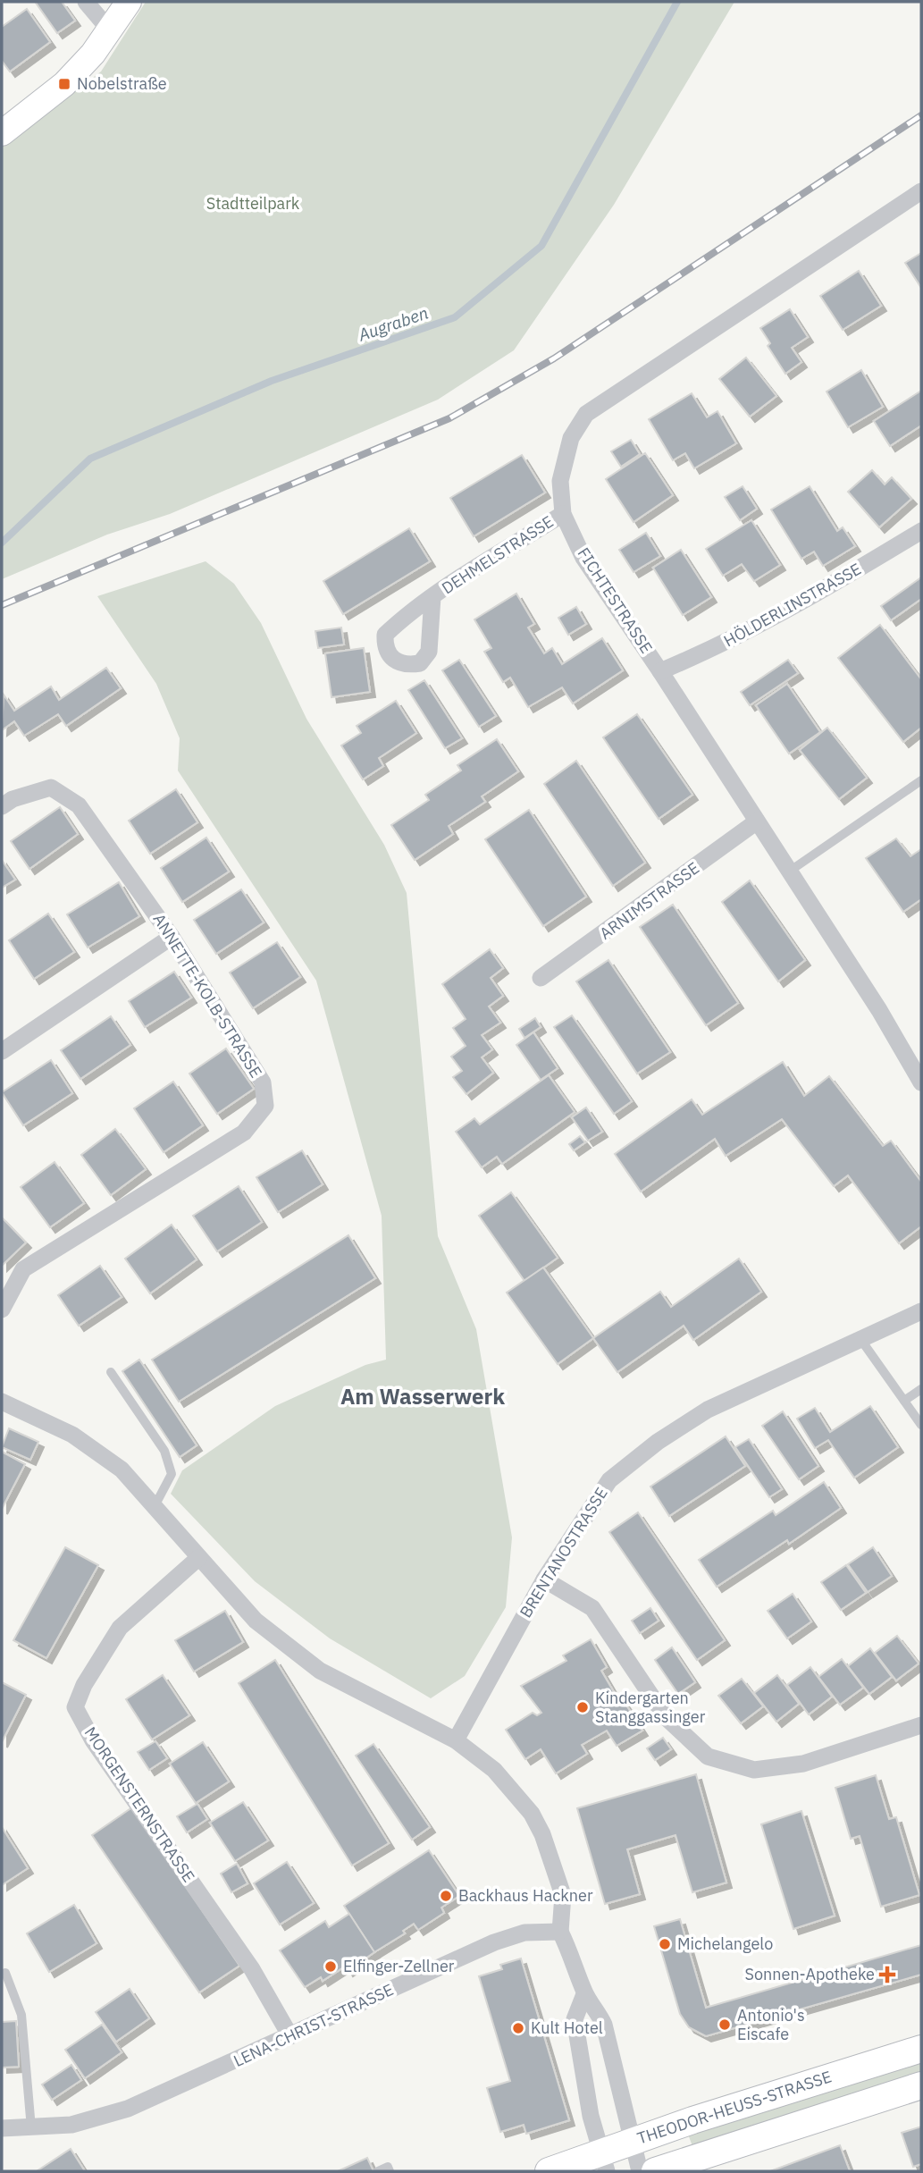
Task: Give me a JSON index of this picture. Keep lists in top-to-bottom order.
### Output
{
  "streets": {
    "main road": ["THEODOR-HEUSS-STRASSE"],
    "street": [
      "DEHMELSTRASSE",
      "FICHTESTRASSE",
      "HÖLDERLINSTRASSE",
      "ARNIMSTRASSE",
      "ANNETTE-KOLB-STRASSE",
      "BRENTANOSTRASSE",
      "MORGENSTERNSTRASSE",
      "LENA-CHRIST-STRASSE"
    ]
  },
  "crossings": [
    ["DEHMELSTRASSE", "FICHTESTRASSE"],
    ["FICHTESTRASSE", "HÖLDERLINSTRASSE"],
    ["FICHTESTRASSE", "ARNIMSTRASSE"],
    ["MORGENSTERNSTRASSE", "LENA-CHRIST-STRASSE"]
  ],
  "districts": ["Am Wasserwerk"],
  "water": ["Augraben"],
  "parks": ["Stadtteilpark"],
  "places": {
    "transit": ["Nobelstraße"],
    "other": [
      "Kindergarten Stanggassinger",
      "Backhaus Hackner",
      "Michelangelo",
      "Elfinger-Zellner",
      "Antonio's Eiscafe",
      "Kult Hotel"
    ],
    "health": ["Sonnen-Apotheke"]
  }
}
